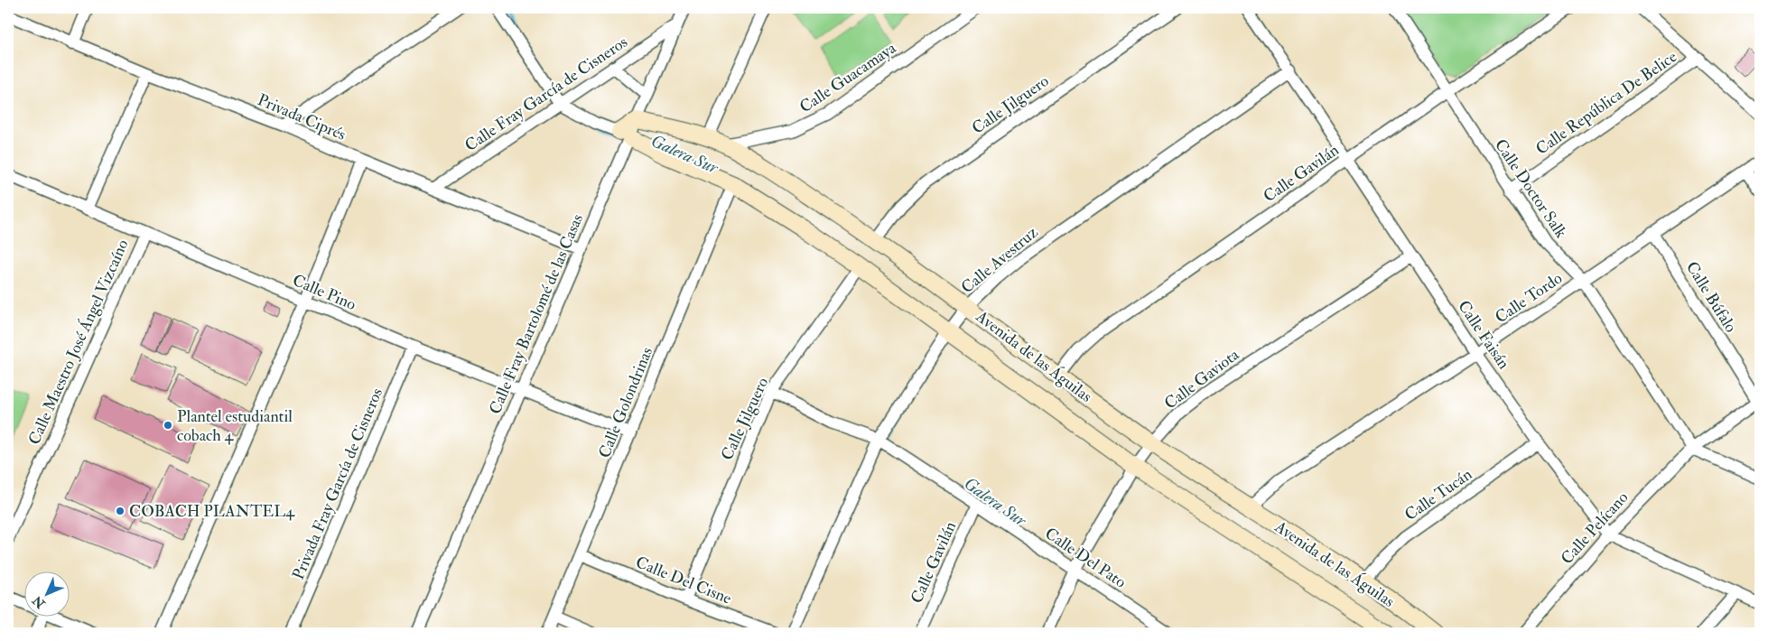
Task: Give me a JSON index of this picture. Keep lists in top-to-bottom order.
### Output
{
  "streets": {
    "street": [
      "Calle Guacamaya",
      "Calle Fray García de Cisneros",
      "Calle República De Belice",
      "Calle Jilguero",
      "Privada Ciprés",
      "Calle Gavilán",
      "Calle Doctor Salk",
      "Calle Avestruz",
      "Calle Pino",
      "Calle Búfalo",
      "Calle Tordo",
      "Calle Fray Bartolomé de las Casas",
      "Calle Faisán",
      "Calle Maestro José Ángel Vizcaíno",
      "Avenida de las Águilas",
      "Calle Gaviota",
      "Calle Golondrinas",
      "Privada Fray García de Cisneros",
      "Calle Tucán",
      "Calle Pelícano",
      "Calle Del Pato",
      "Calle Del Cisne"
    ]
  },
  "crossings": [
    ["Calle Guacamaya", "Avenida de las Águilas"],
    ["Calle Fray García de Cisneros", "Privada Ciprés"],
    ["Calle República De Belice", "Calle Doctor Salk"],
    ["Calle Jilguero", "Avenida de las Águilas"],
    ["Calle Jilguero", "Calle Del Pato"],
    ["Calle Jilguero", "Calle Del Cisne"],
    ["Privada Ciprés", "Calle Fray Bartolomé de las Casas"],
    ["Calle Gavilán", "Calle Doctor Salk"],
    ["Calle Gavilán", "Calle Faisán"],
    ["Calle Gavilán", "Avenida de las Águilas"],
    ["Calle Gavilán", "Calle Del Pato"],
    ["Calle Doctor Salk", "Calle Tordo"],
    ["Calle Doctor Salk", "Calle Pelícano"],
    ["Calle Avestruz", "Calle Faisán"],
    ["Calle Avestruz", "Avenida de las Águilas"],
    ["Calle Avestruz", "Calle Del Pato"],
    ["Calle Pino", "Calle Fray Bartolomé de las Casas"],
    ["Calle Pino", "Calle Maestro José Ángel Vizcaíno"],
    ["Calle Pino", "Calle Golondrinas"],
    ["Calle Pino", "Privada Fray García de Cisneros"],
    ["Calle Búfalo", "Calle Tordo"],
    ["Calle Búfalo", "Calle Pelícano"],
    ["Calle Tordo", "Calle Faisán"],
    ["Calle Tordo", "Avenida de las Águilas"],
    ["Calle Fray Bartolomé de las Casas", "Avenida de las Águilas"],
    ["Calle Faisán", "Calle Gaviota"],
    ["Calle Faisán", "Calle Tucán"],
    ["Calle Faisán", "Calle Pelícano"],
    ["Avenida de las Águilas", "Calle Gaviota"],
    ["Avenida de las Águilas", "Calle Golondrinas"],
    ["Avenida de las Águilas", "Calle Tucán"],
    ["Calle Gaviota", "Calle Del Pato"],
    ["Calle Golondrinas", "Calle Del Cisne"]
  ],
  "water": ["Galera Sur"],
  "places": ["Plantel estudiantil cobach 4", "COBACH PLANTEL4"],
  "north": "bottom left"
}
